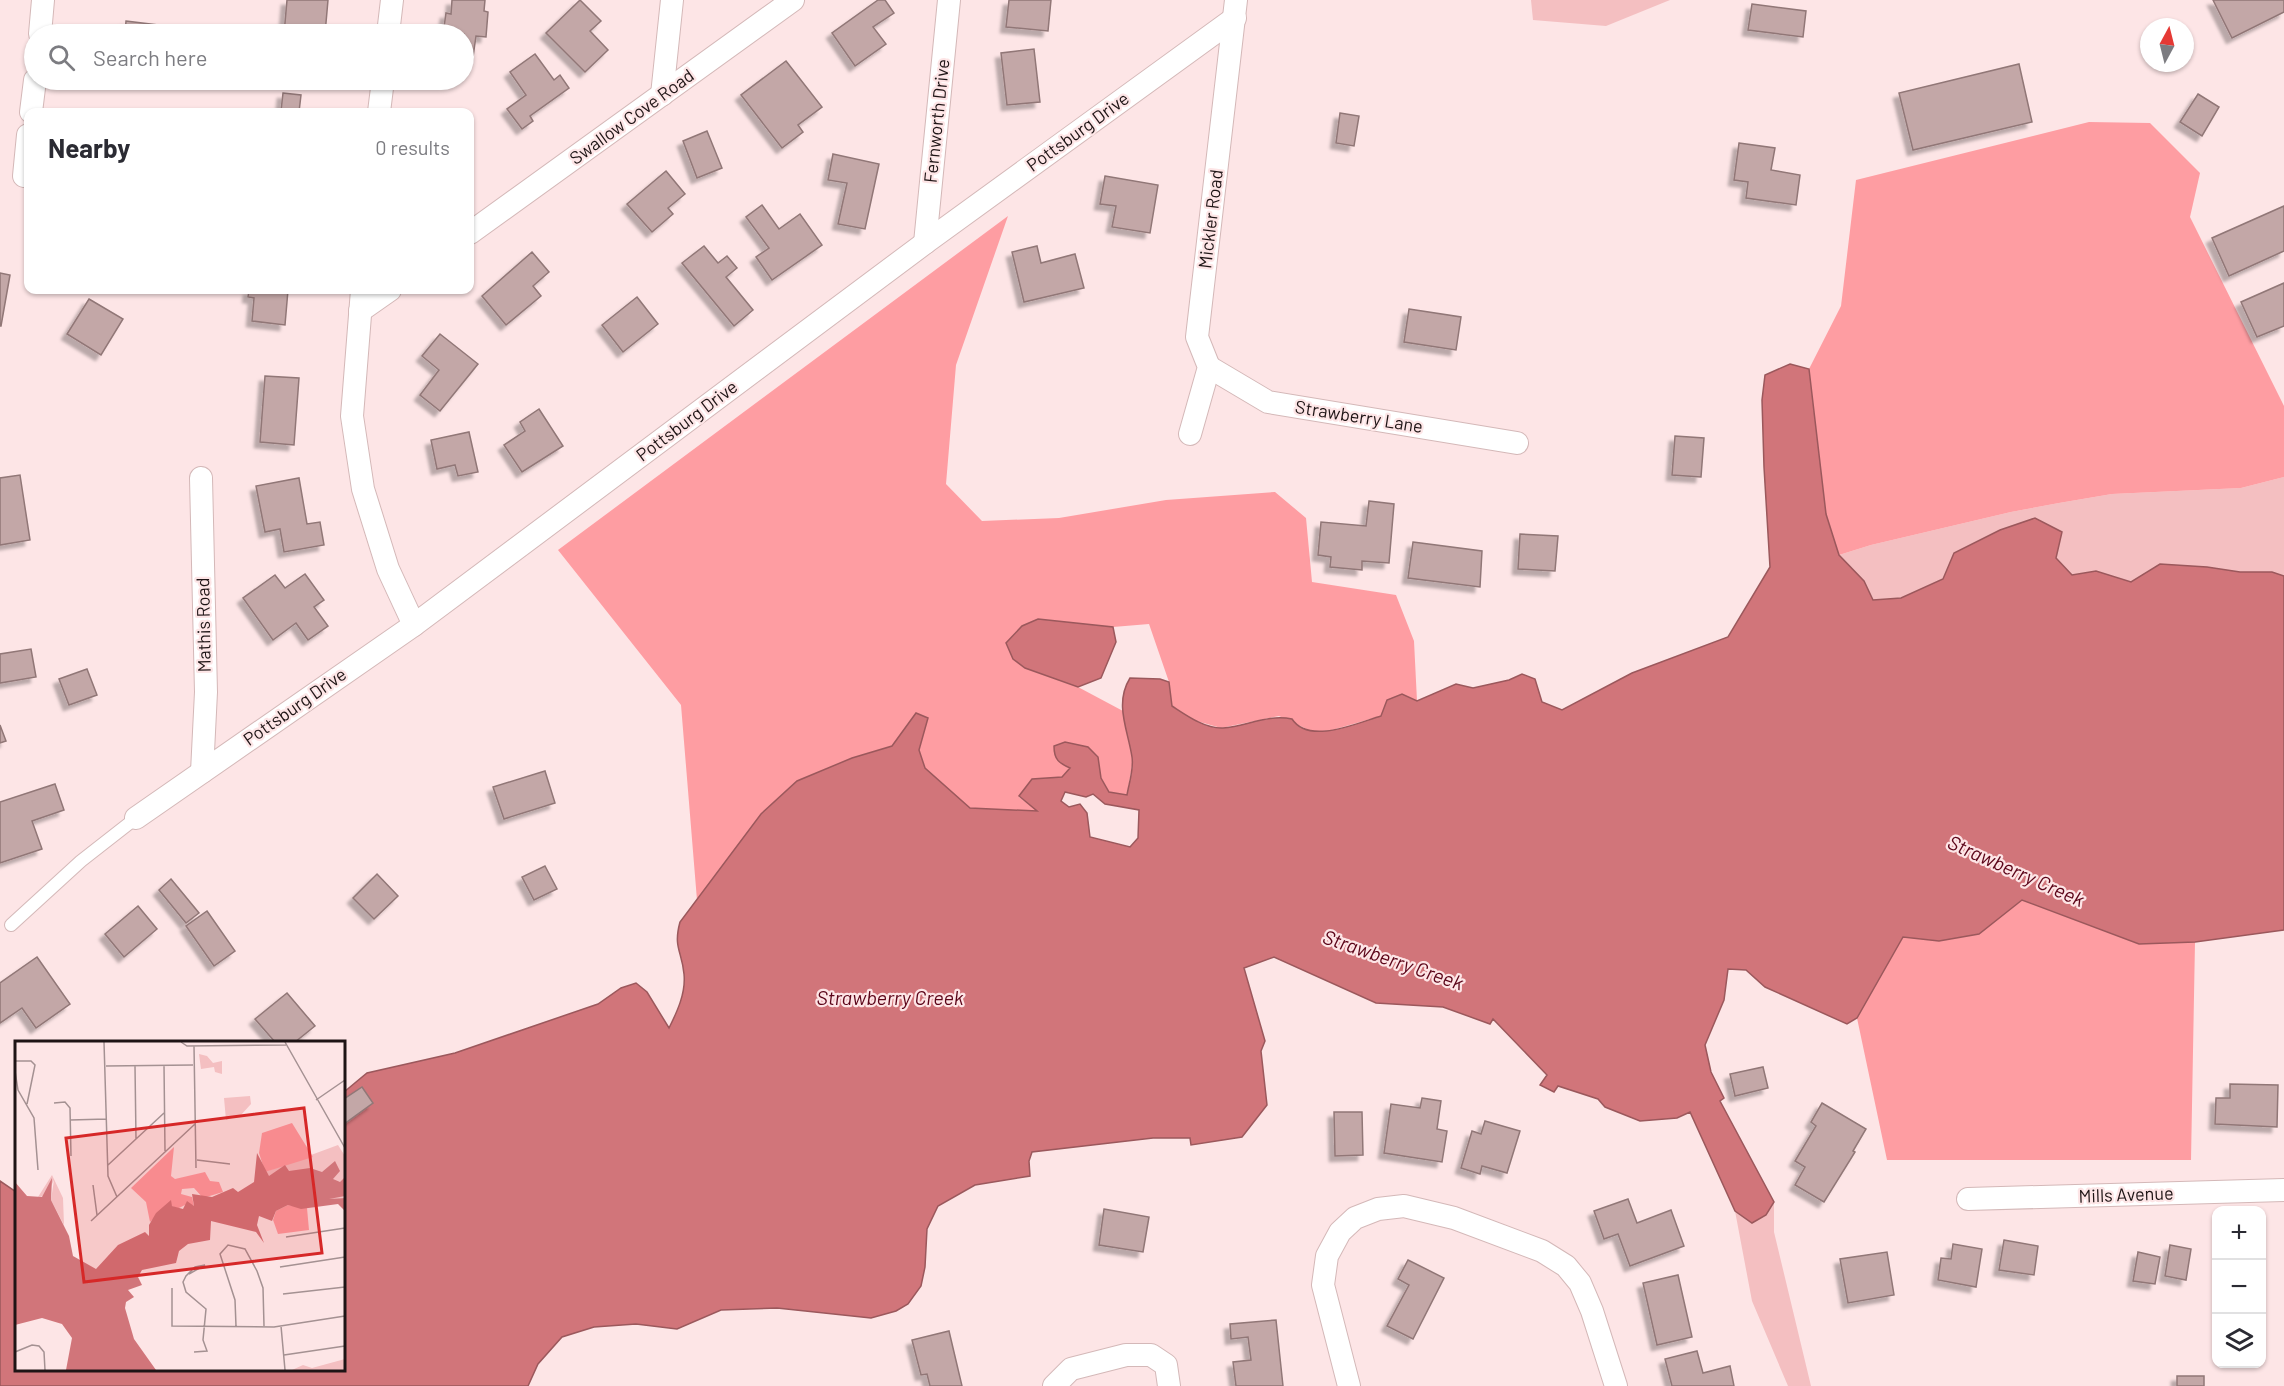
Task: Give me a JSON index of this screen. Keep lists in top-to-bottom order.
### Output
{
  "streets": {
    "street": [
      "Swallow Cove Road",
      "Fernworth Drive",
      "Pottsburg Drive",
      "Mickler Road",
      "Strawberry Lane",
      "Mathis Road",
      "Mills Avenue"
    ]
  },
  "crossings": [
    ["Fernworth Drive", "Pottsburg Drive"],
    ["Pottsburg Drive", "Mickler Road"],
    ["Pottsburg Drive", "Mathis Road"],
    ["Mickler Road", "Strawberry Lane"]
  ],
  "water": ["Strawberry Creek"],
  "north": "top",
  "page": {
    "search": "Search here",
    "heading": ["Nearby", "0 results"],
    "map_buttons": ["+", "−"]
  }
}
